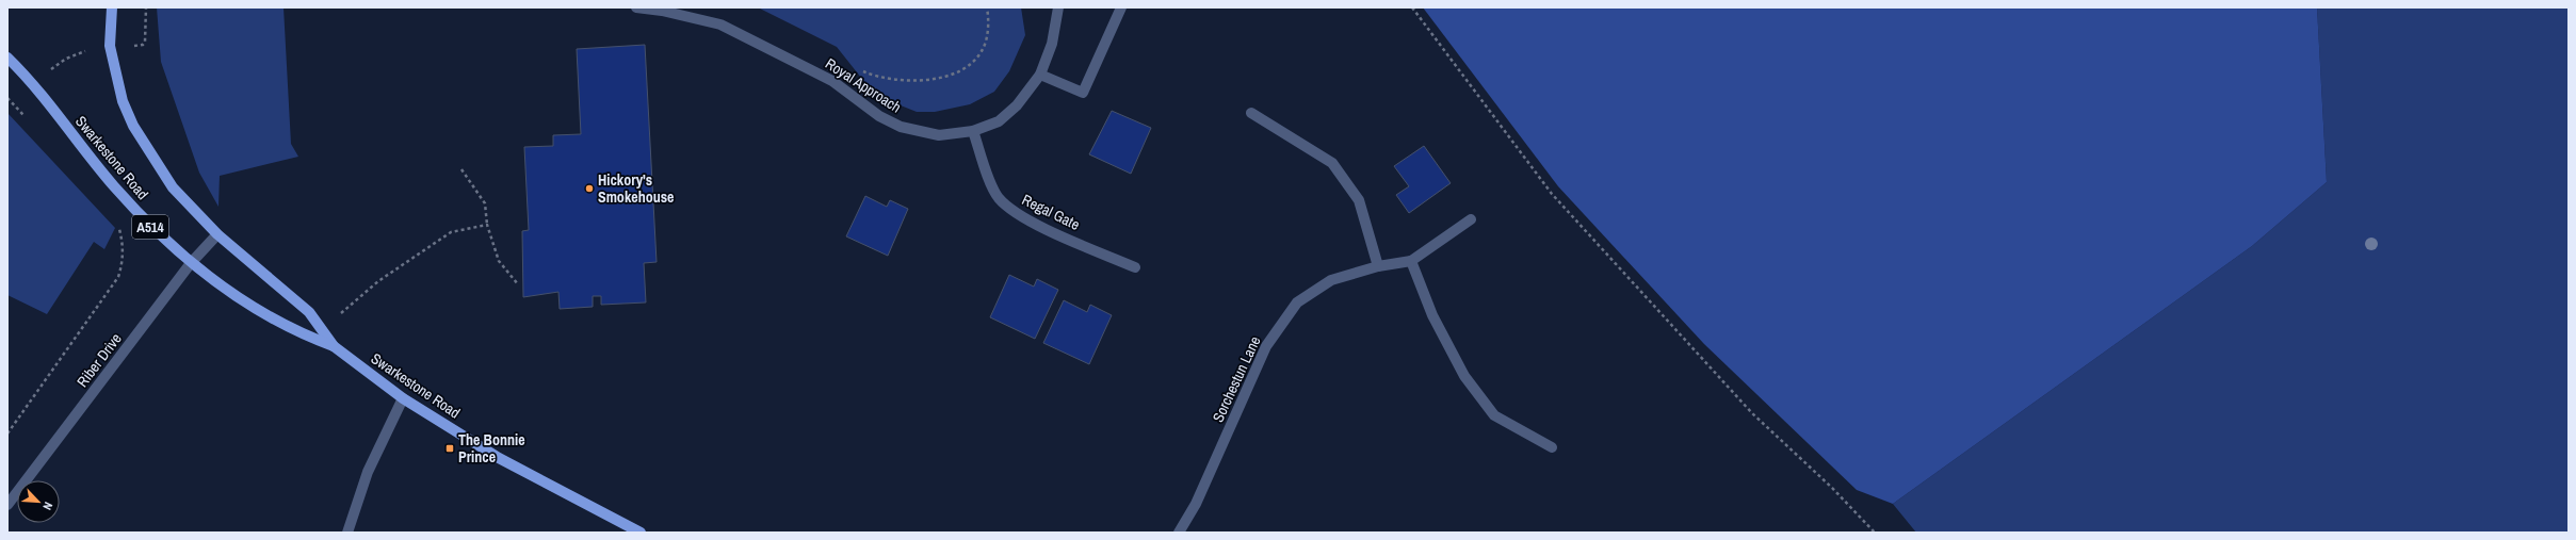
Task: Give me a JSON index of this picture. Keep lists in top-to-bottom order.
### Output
{
  "streets": {
    "main road": ["Swarkestone Road", "A514"],
    "street": [
      "Royal Approach",
      "Regal Gate",
      "Riber Drive",
      "Sorchestun Lane"
    ]
  },
  "crossings": [
    ["Royal Approach", "Regal Gate"],
    ["Swarkestone Road", "Riber Drive"]
  ],
  "places": {
    "other": ["Hickory's Smokehouse"],
    "transit": ["The Bonnie Prince"]
  },
  "north": "bottom right"
}
